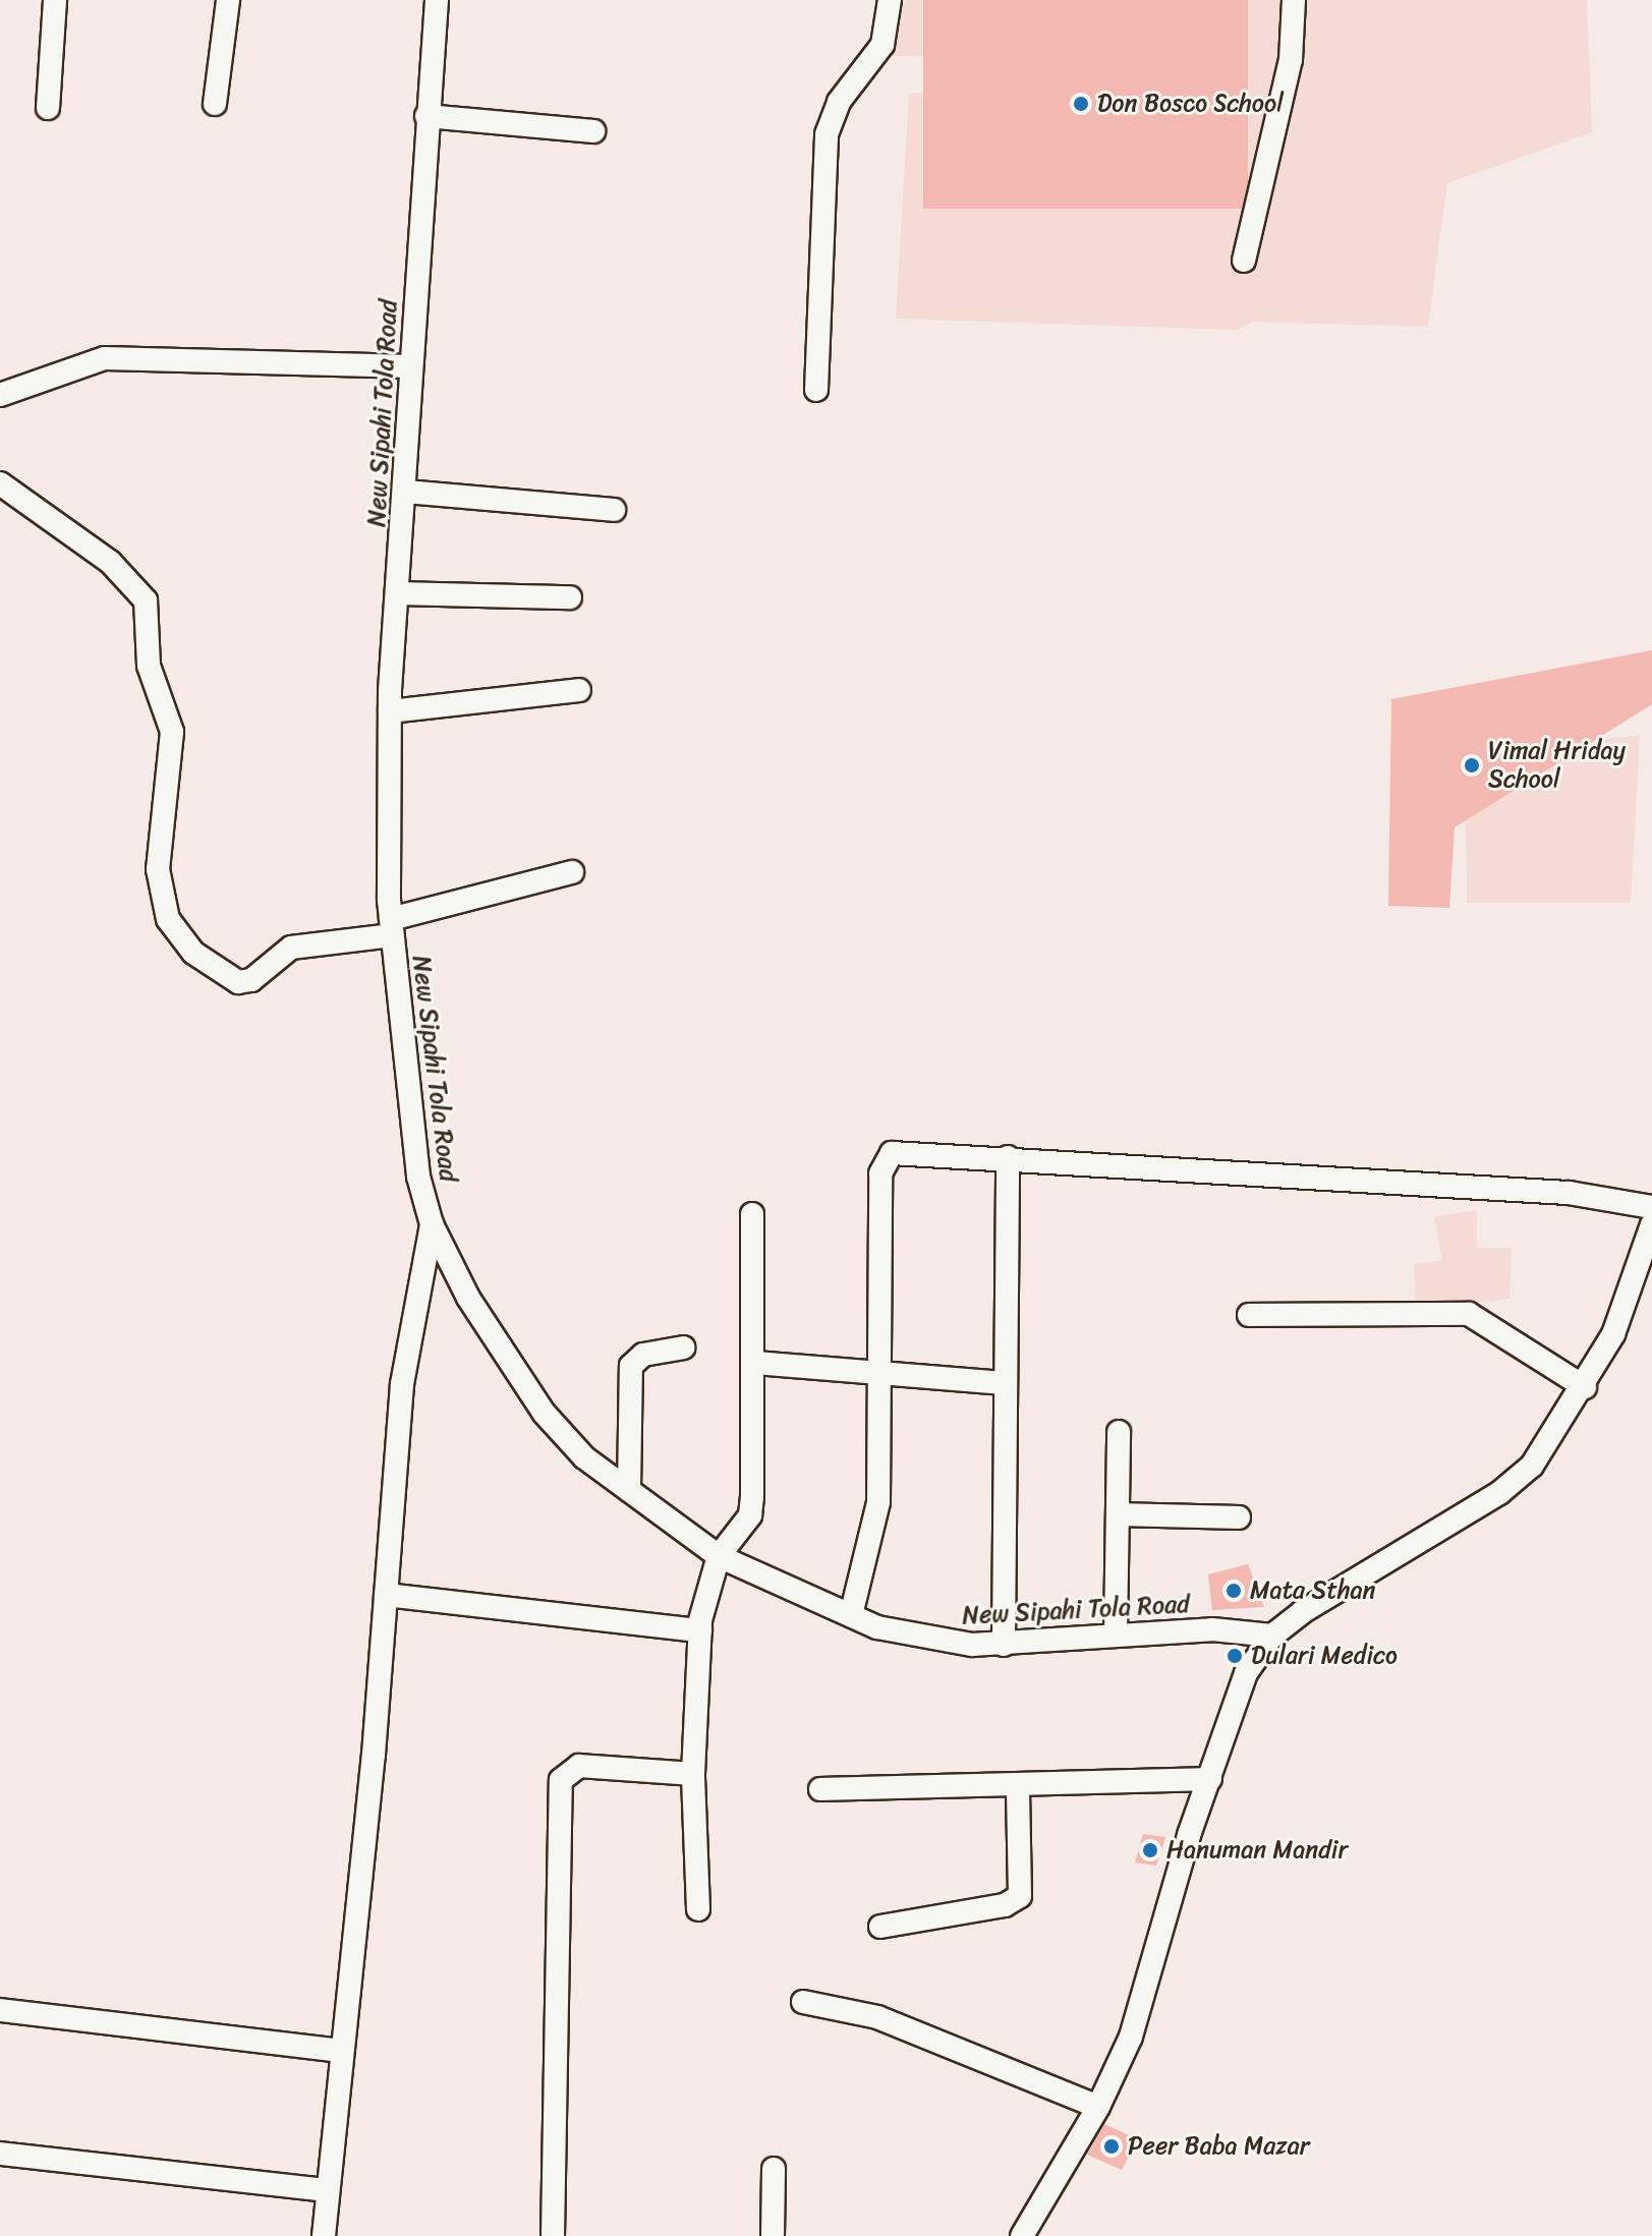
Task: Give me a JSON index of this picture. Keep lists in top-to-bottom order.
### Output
{
  "streets": {
    "street": ["New Sipahi Tola Road"]
  },
  "places": [
    "Don Bosco School",
    "Vimal Hriday School",
    "Mata Sthan",
    "Dulari Medico",
    "Hanuman Mandir",
    "Peer Baba Mazar"
  ]
}
